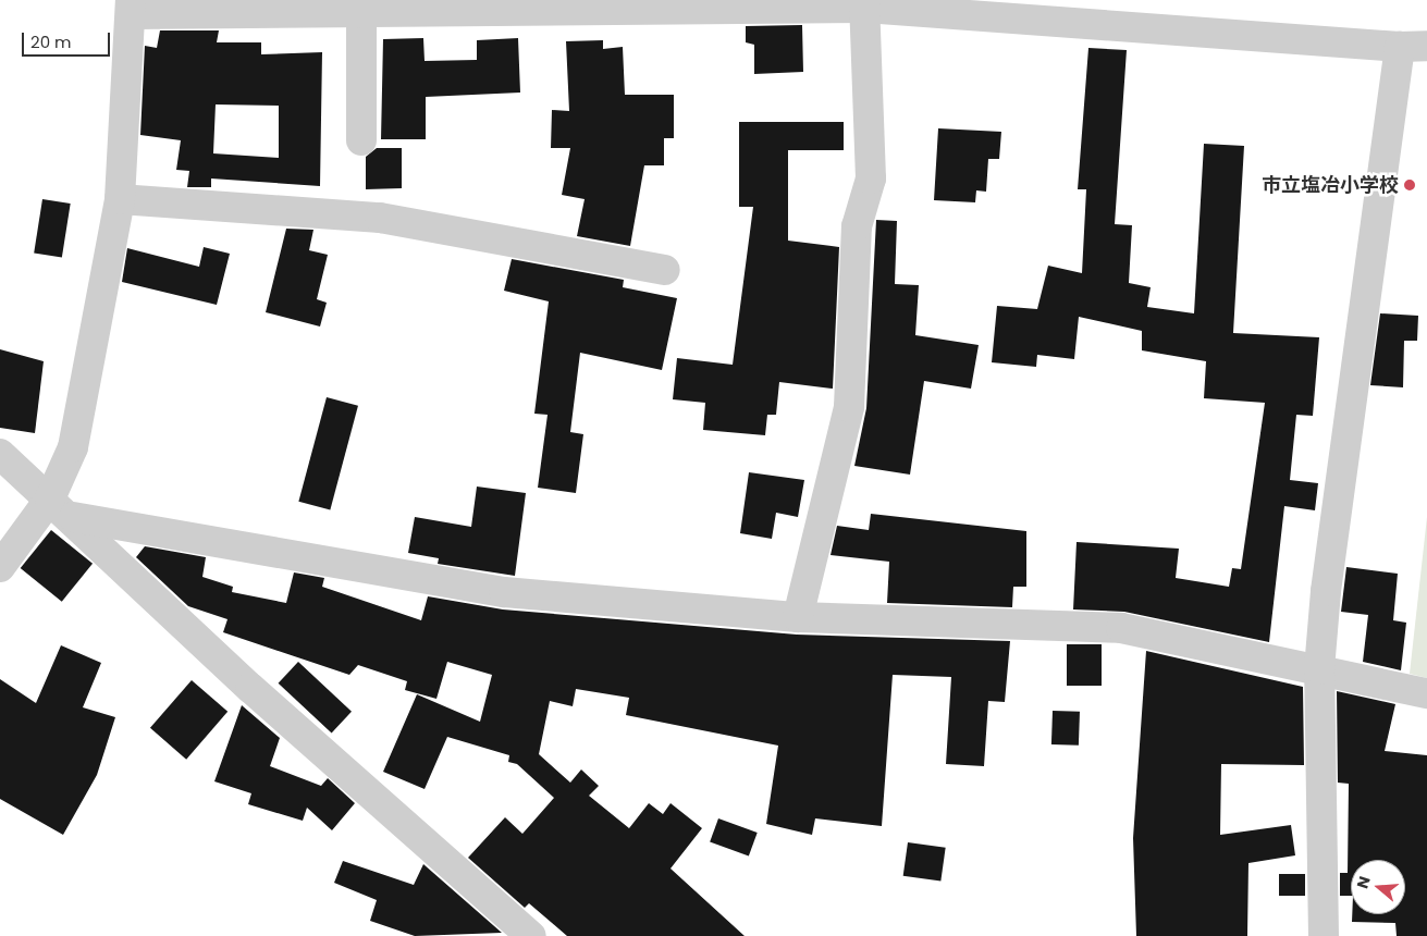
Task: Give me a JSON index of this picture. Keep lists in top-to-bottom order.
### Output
{
  "places": ["市立塩冶小学校"],
  "scale_bar": "20 m",
  "north": "left"
}
